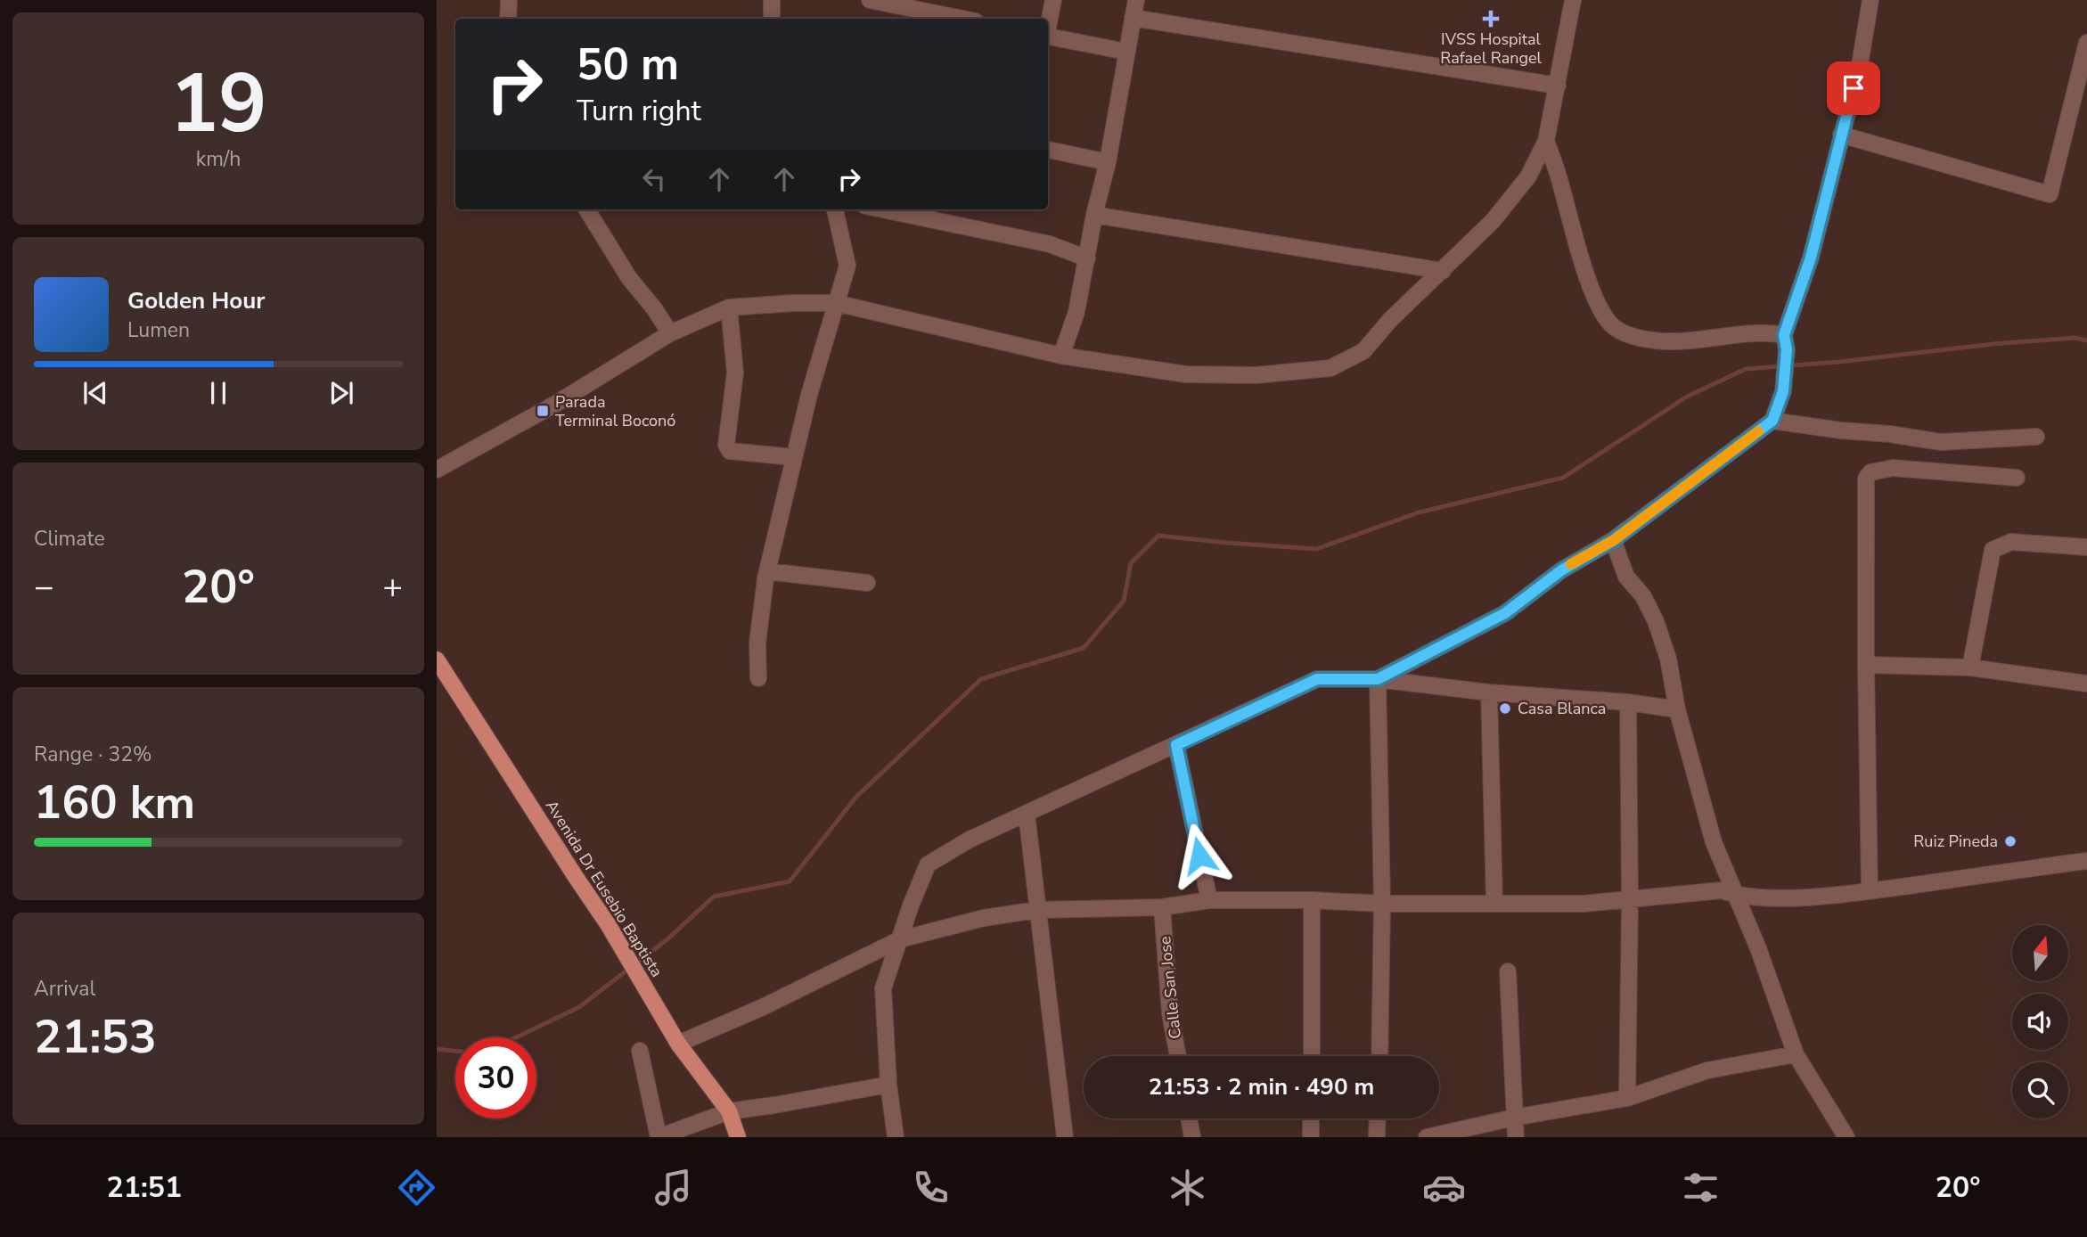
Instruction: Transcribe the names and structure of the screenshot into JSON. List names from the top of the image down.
{
  "streets": {
    "main road": ["Avenida Dr Eusebio Baptista"],
    "street": ["Calle San Jose"]
  },
  "places": {
    "health": ["IVSS Hospital Rafael Rangel"],
    "transit": ["Parada Terminal Boconó"],
    "other": ["Casa Blanca", "Ruiz Pineda"]
  },
  "north": "top",
  "page": {
    "tile": [
      ["19", "km/h"],
      "Climate",
      ["Range · 32%", "160 km"],
      ["Arrival", "21:53"]
    ],
    "turn": ["50 m", "Turn right"],
    "song": ["Golden Hour", "Lumen"],
    "heat": ["−", "20°", "+"],
    "limit": "30",
    "trip": "21:53 · 2 min · 490 m",
    "tabs": ["21:51", "20°"]
  }
}
